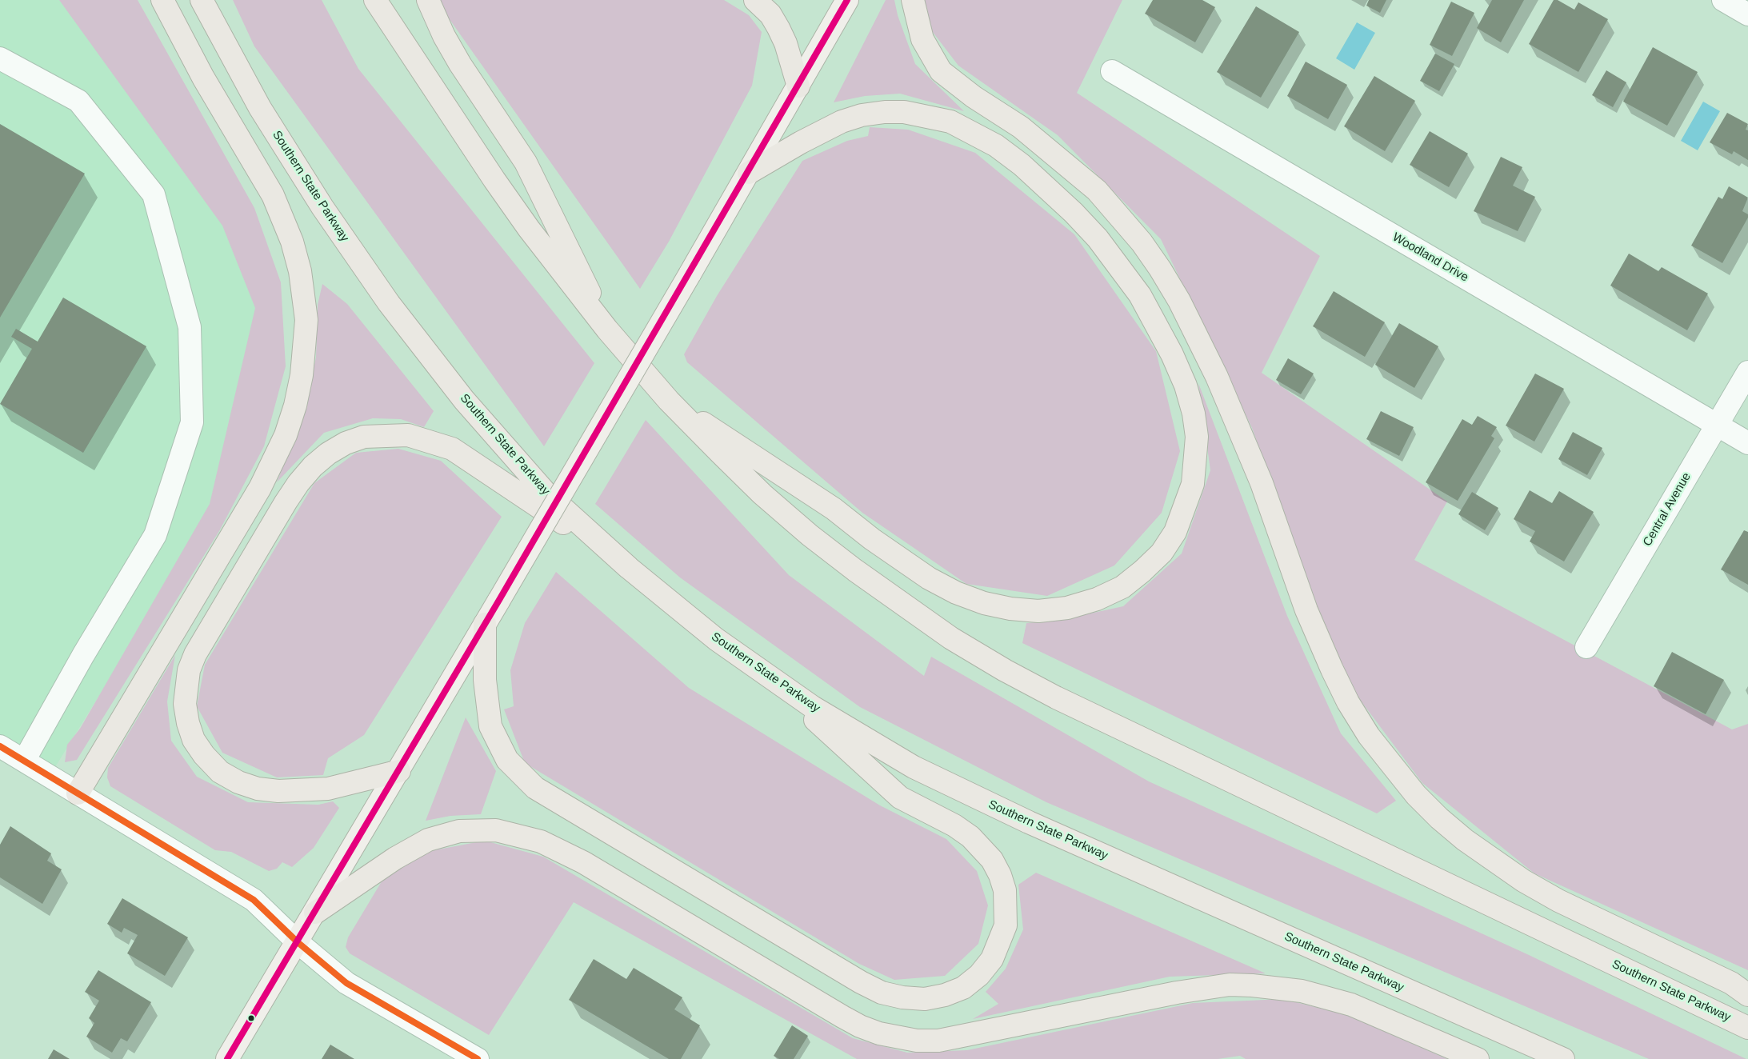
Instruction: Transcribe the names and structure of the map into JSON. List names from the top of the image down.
{
  "streets": {
    "highway": ["Southern State Parkway"],
    "street": ["Woodland Drive", "Central Avenue"]
  },
  "crossings": [
    ["Woodland Drive", "Central Avenue"]
  ]
}
